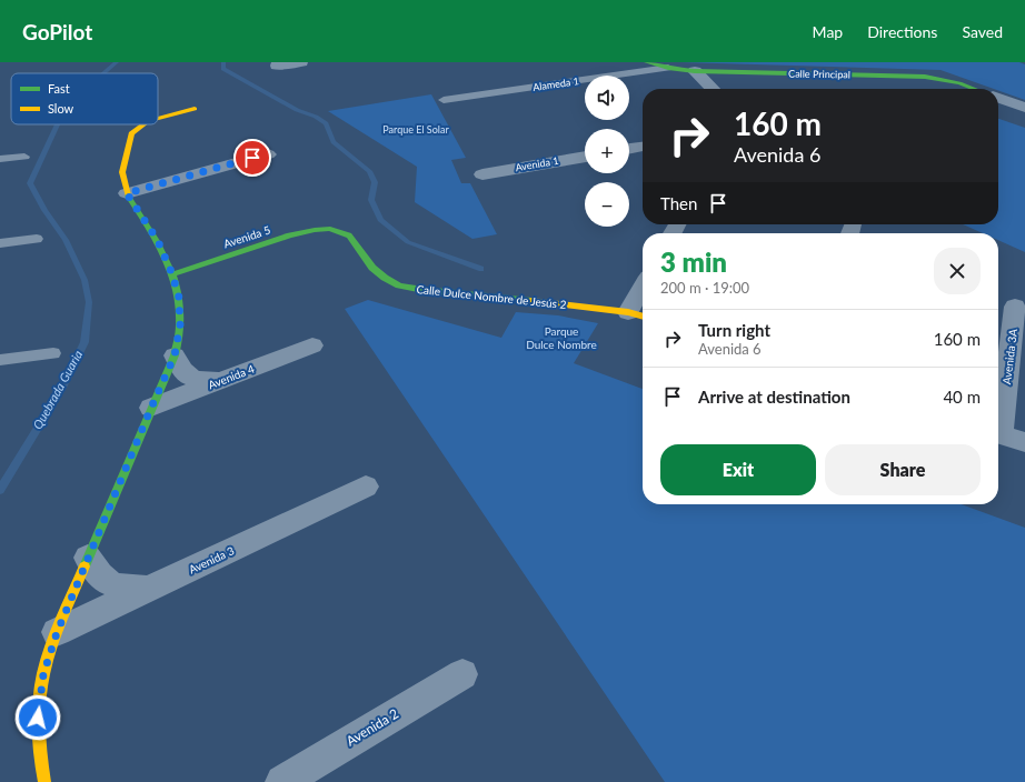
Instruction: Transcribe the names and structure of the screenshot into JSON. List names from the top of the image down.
{
  "streets": {
    "street": [
      "Calle Principal",
      "Avenida 1",
      "Avenida 5",
      "Calle Dulce Nombre de Jesús 2",
      "Avenida 3A",
      "Avenida 4",
      "Avenida 3",
      "Avenida 2"
    ],
    "lane": ["Alameda 1"]
  },
  "crossings": [
    ["Calle Principal", "Alameda 1"],
    ["Avenida 5", "Calle Dulce Nombre de Jesús 2"]
  ],
  "water": ["Quebrada Guaria"],
  "parks": ["Parque El Solar", "Parque Dulce Nombre"],
  "legend": ["Fast", "Slow"],
  "page": {
    "header": "GoPilot",
    "nav": ["Map", "Directions", "Saved"],
    "map_buttons": ["+", "−"],
    "turn": ["160 m", "Avenida 6"],
    "then": "Then",
    "heading": ["3 min", "200 m · 19:00"],
    "list": [
      {
        "name": "Turn right",
        "note": "Avenida 6",
        "value": "160 m"
      },
      {
        "name": "Arrive at destination",
        "value": "40 m"
      }
    ],
    "buttons": ["Exit", "Share"]
  }
}
